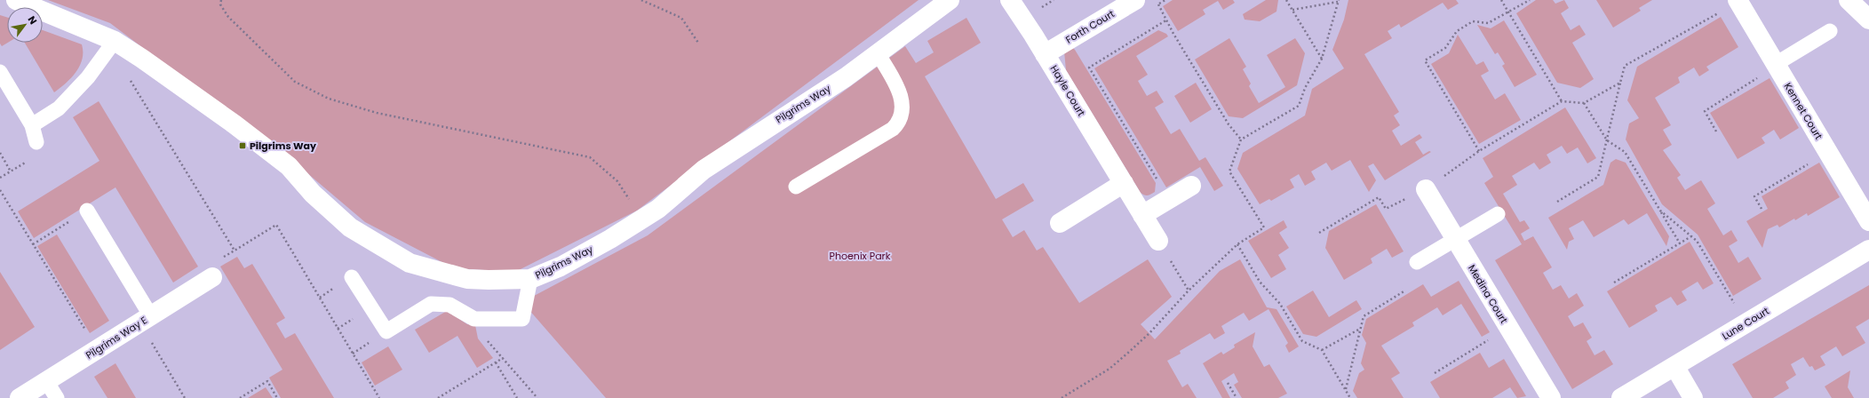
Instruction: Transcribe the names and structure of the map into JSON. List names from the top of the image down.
{
  "streets": {
    "street": [
      "Forth Court",
      "Hayle Court",
      "Pilgrims Way",
      "Kennet Court",
      "Medina Court",
      "Lune Court",
      "Pilgrims Way E"
    ]
  },
  "crossings": [
    ["Forth Court", "Hayle Court"]
  ],
  "parks": ["Phoenix Park"],
  "places": {
    "transit": ["Pilgrims Way"]
  },
  "north": "top right"
}
